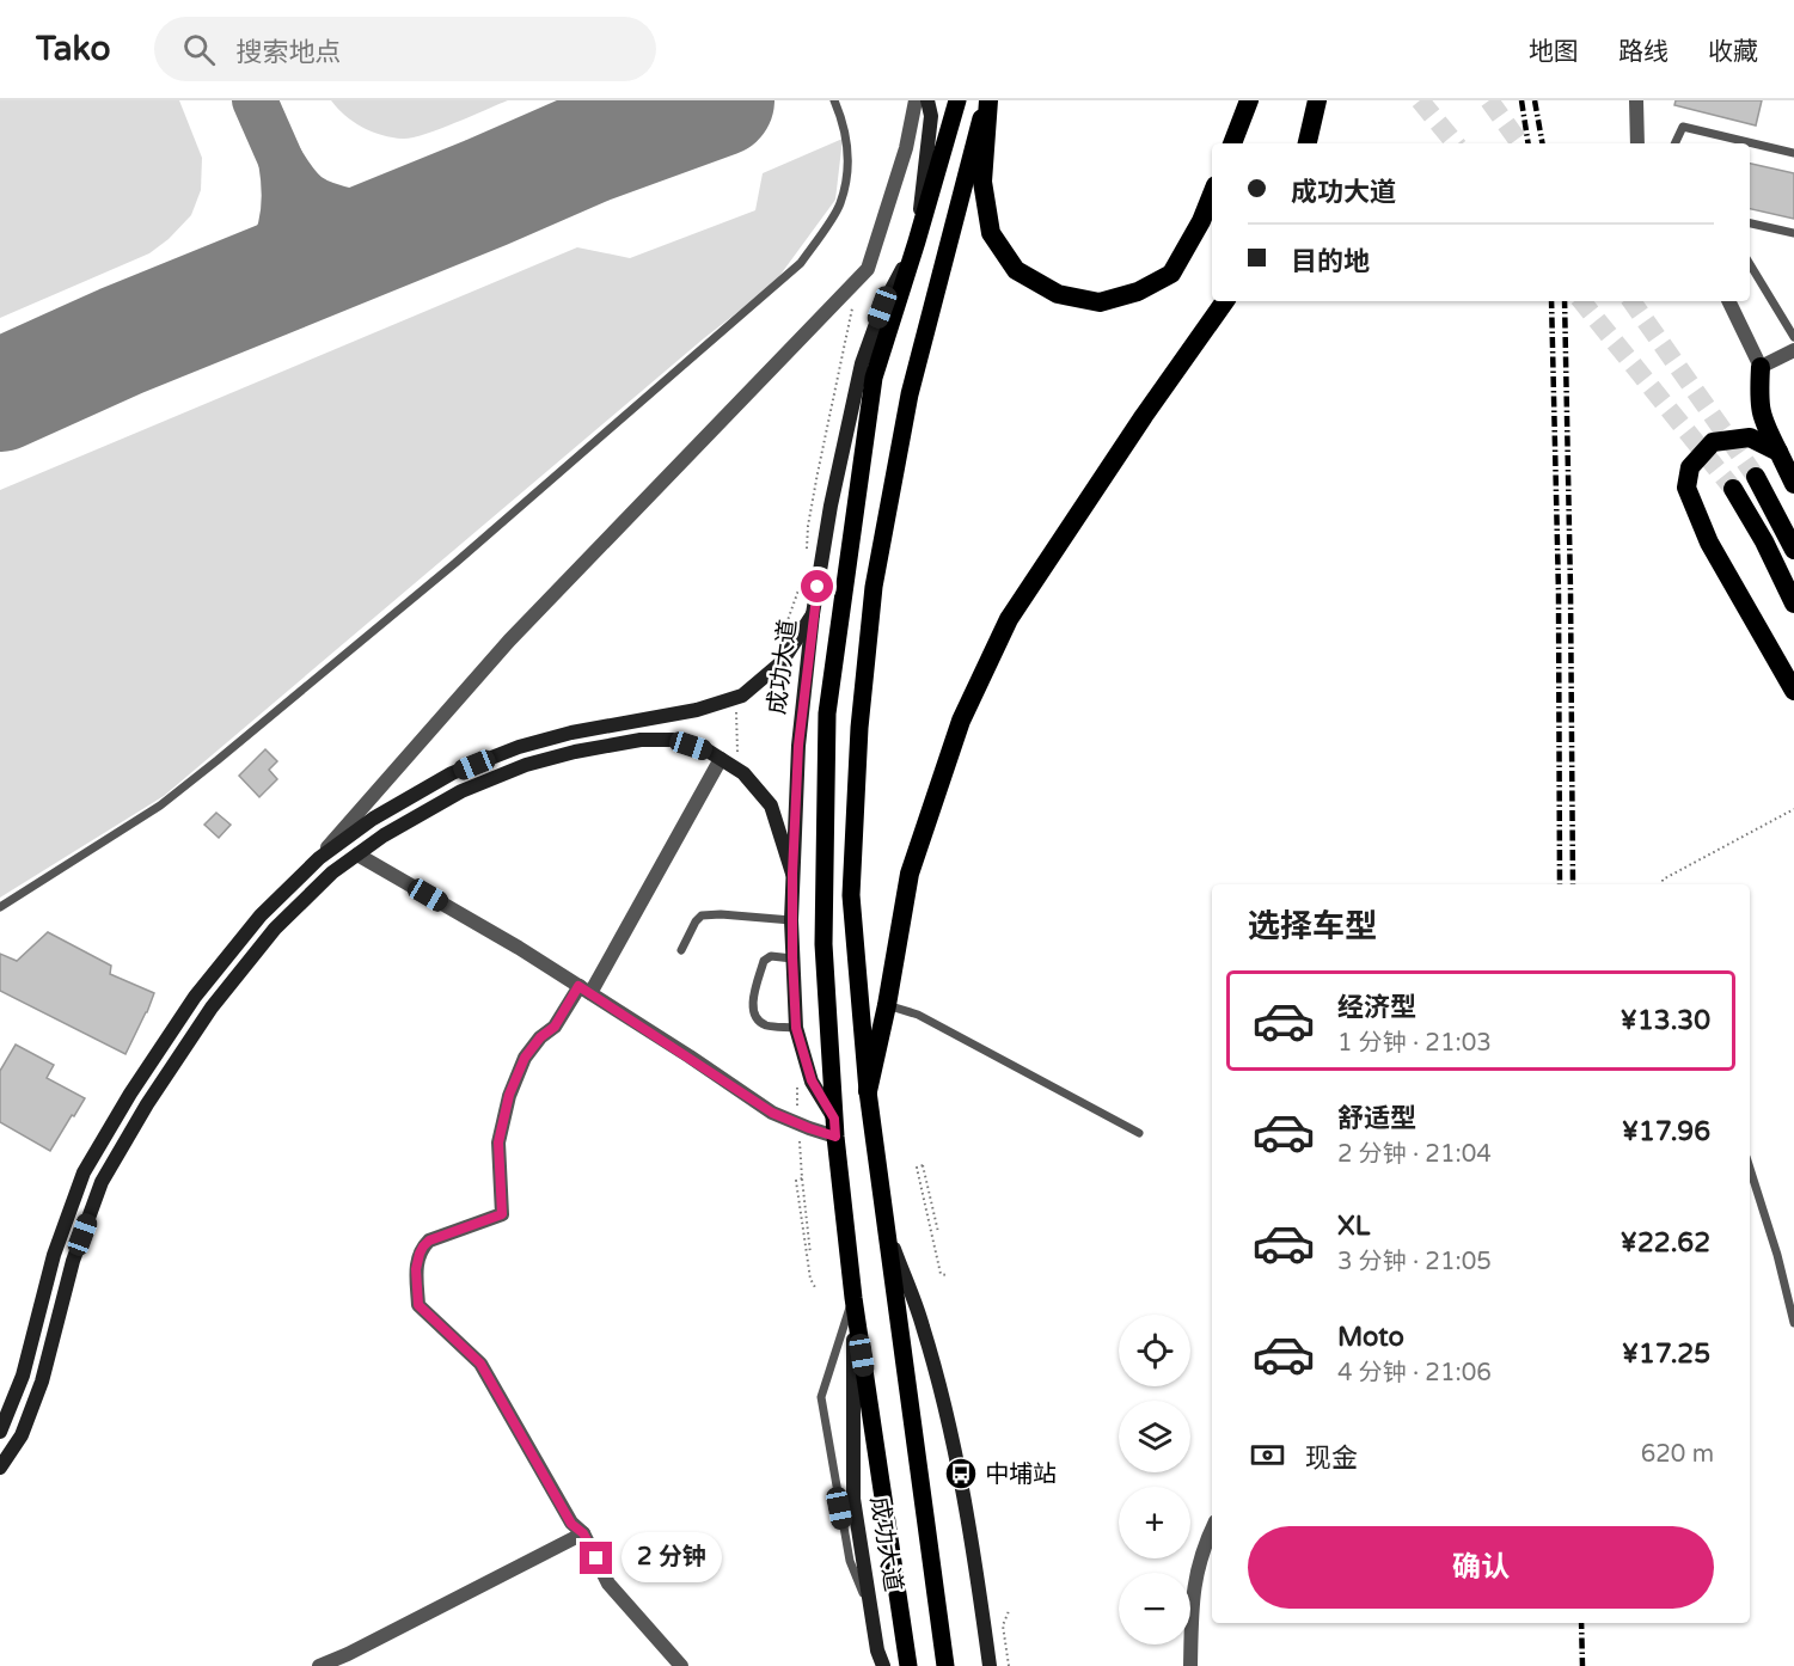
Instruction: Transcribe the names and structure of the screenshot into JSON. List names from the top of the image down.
{
  "streets": {
    "main road": ["成功大道"]
  },
  "places": {
    "bus stop": ["中埔站"]
  },
  "page": {
    "header": "Tako",
    "search": "搜索地点",
    "nav": ["地图", "路线", "收藏"],
    "banner": ["成功大道", "目的地"],
    "heading": "选择车型",
    "list": [
      {
        "name": "经济型",
        "note": "1 分钟 · 21:03",
        "value": "¥13.30"
      },
      {
        "name": "舒适型",
        "note": "2 分钟 · 21:04",
        "value": "¥17.96"
      },
      {
        "name": "XL",
        "note": "3 分钟 · 21:05",
        "value": "¥22.62"
      },
      {
        "name": "Moto",
        "note": "4 分钟 · 21:06",
        "value": "¥17.25"
      }
    ],
    "map_buttons": ["+", "−"],
    "pay": ["现金", "620 m"],
    "buttons": "确认",
    "bubble": "2 分钟"
  }
}
